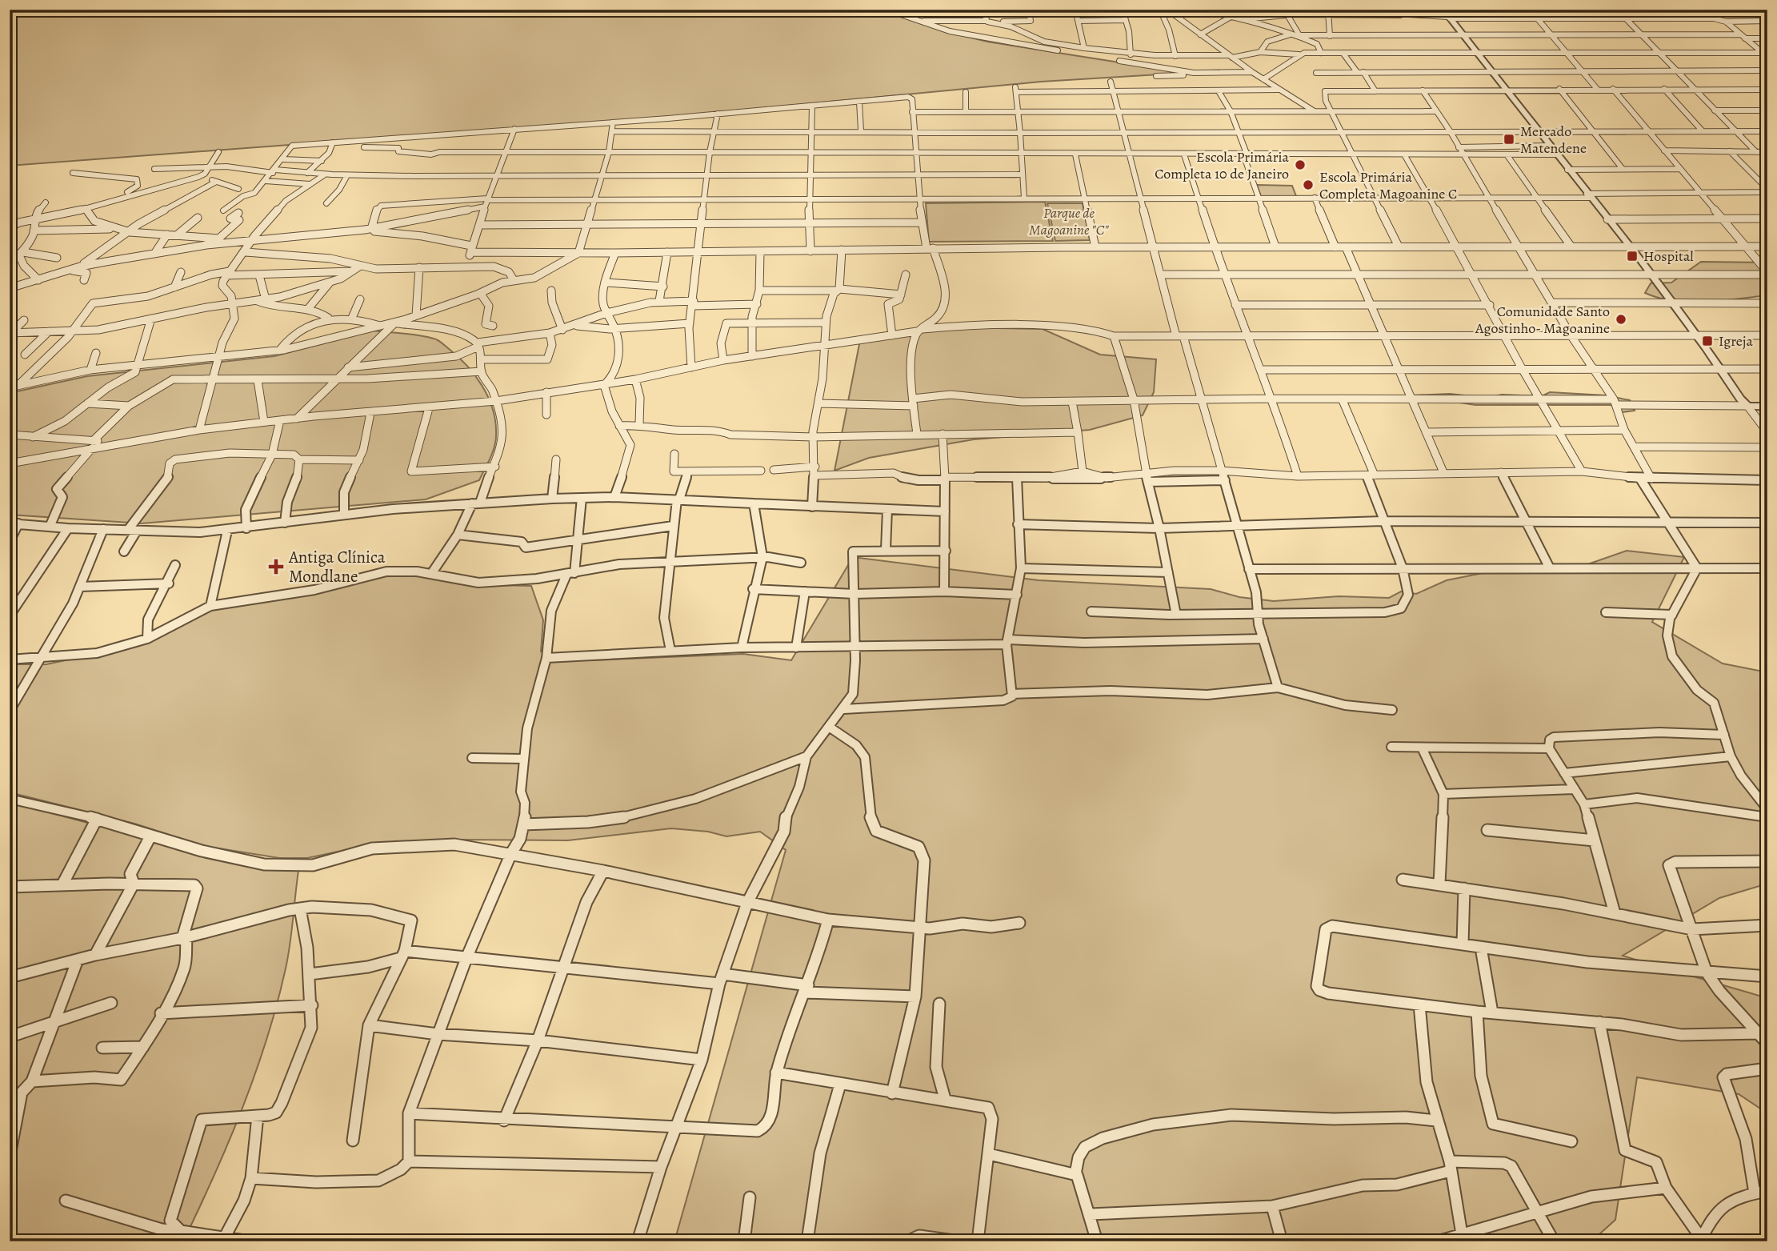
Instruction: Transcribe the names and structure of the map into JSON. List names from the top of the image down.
{
  "parks": ["Parque de Magoanine \"C\""],
  "places": {
    "transit": ["Mercado Matendene", "Hospital", "Igreja"],
    "other": ["Escola Primária Completa 10 de Janeiro", "Escola Primária Completa Magoanine C", "Comunidade Santo Agostinho- Magoanine"],
    "health": ["Antiga Clínica Mondlane"]
  }
}
